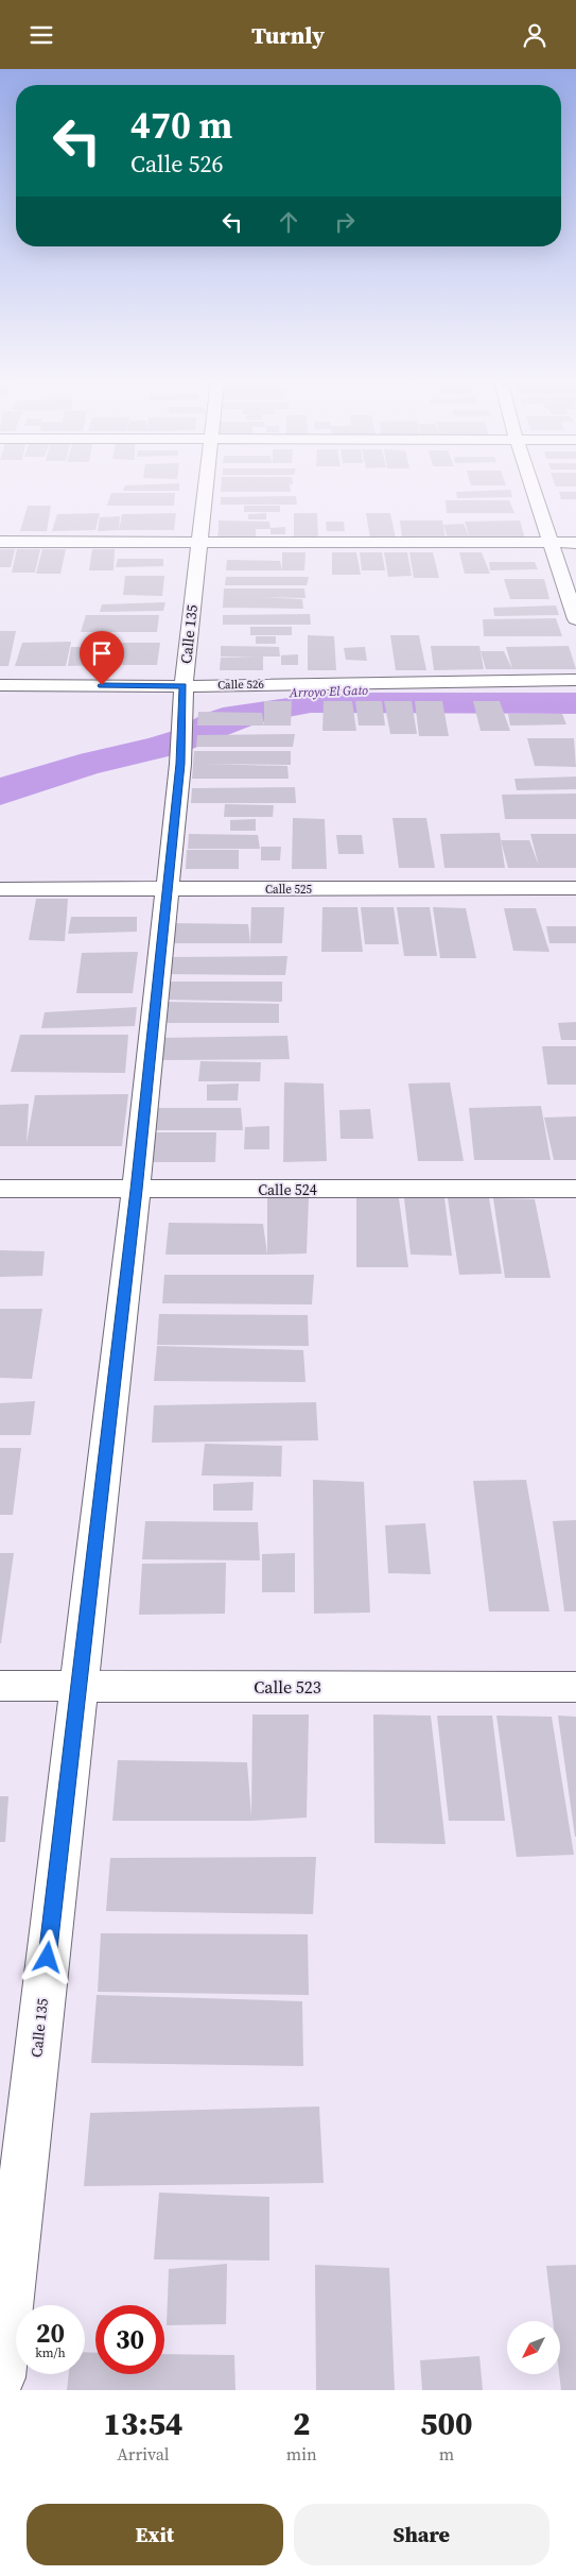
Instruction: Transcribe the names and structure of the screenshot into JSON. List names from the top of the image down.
{
  "streets": {
    "street": [
      "Calle 135",
      "Calle 526",
      "Calle 525",
      "Calle 524",
      "Calle 523"
    ]
  },
  "crossings": [
    ["Calle 135", "Calle 526"],
    ["Calle 135", "Calle 525"],
    ["Calle 135", "Calle 524"],
    ["Calle 135", "Calle 523"]
  ],
  "water": ["Arroyo El Gato"],
  "north": "bottom left",
  "page": {
    "header": "Turnly",
    "turn": ["470 m", "Calle 526"],
    "speed": "20 km/h",
    "limit": "30",
    "eta": [
      "13:54",
      "Arrival",
      "2",
      "min",
      "500",
      "m"
    ],
    "buttons": ["Exit", "Share"]
  }
}
